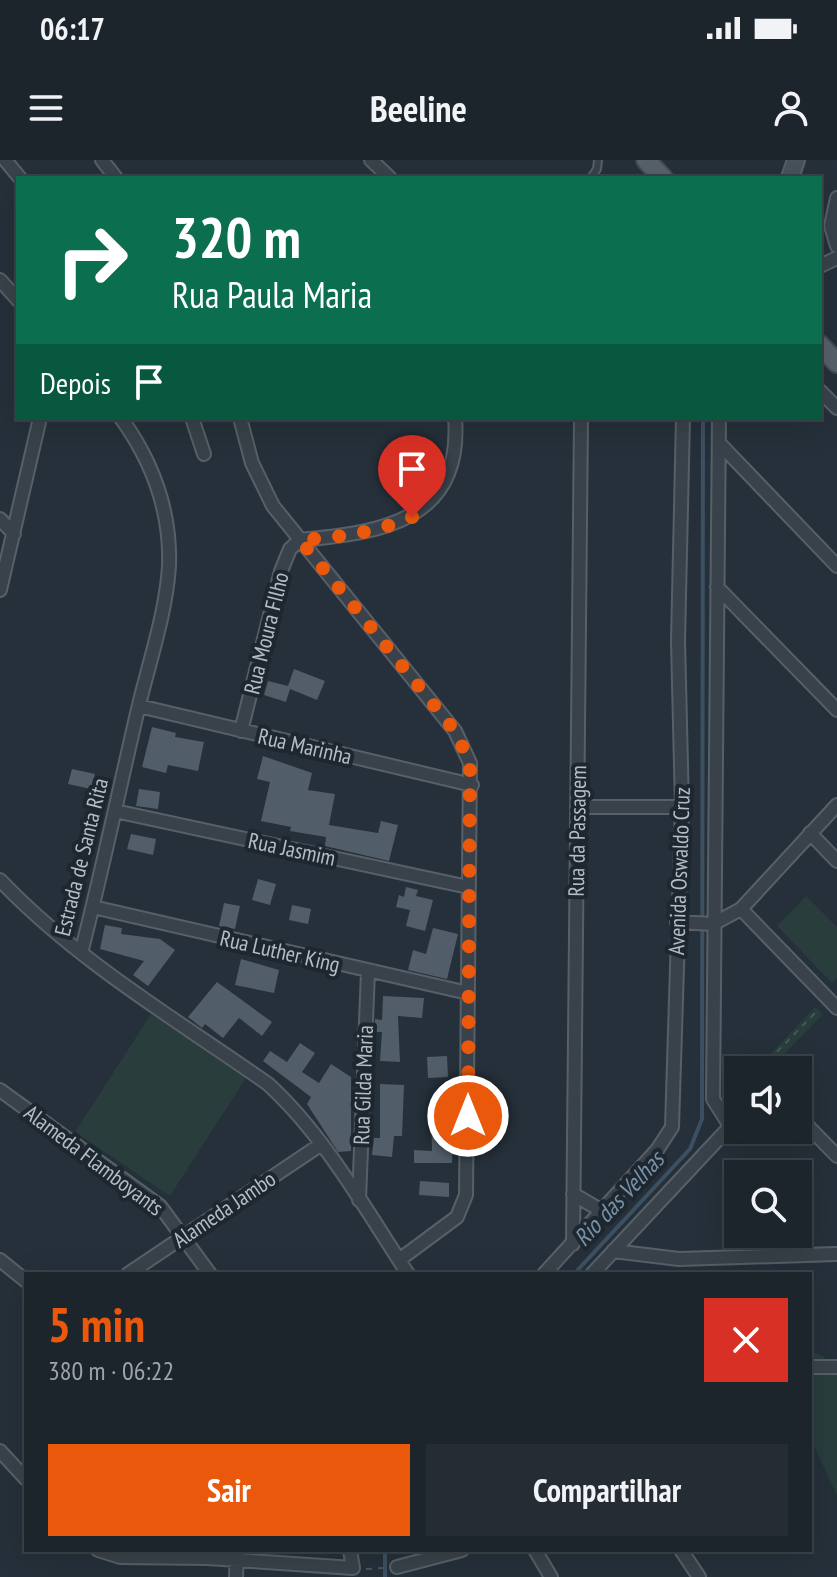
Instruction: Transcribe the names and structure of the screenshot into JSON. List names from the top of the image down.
{
  "streets": {
    "street": [
      "Rua Moura FIlho",
      "Rua Marinha",
      "Rua da Passagem",
      "Rua Jasmim",
      "Estrada de Santa Rita",
      "Avenida Oswaldo Cruz",
      "Rua Luther King",
      "Rua Gilda Maria",
      "Alameda Flamboyants",
      "Alameda Jambo"
    ]
  },
  "crossings": [
    ["Rua Moura FIlho", "Rua Marinha"],
    ["Rua Marinha", "Estrada de Santa Rita"],
    ["Rua da Passagem", "Avenida Oswaldo Cruz"],
    ["Rua Jasmim", "Estrada de Santa Rita"],
    ["Estrada de Santa Rita", "Rua Luther King"],
    ["Estrada de Santa Rita", "Rua Gilda Maria"],
    ["Estrada de Santa Rita", "Alameda Jambo"],
    ["Rua Luther King", "Rua Gilda Maria"],
    ["Alameda Flamboyants", "Alameda Jambo"]
  ],
  "water": ["Rio das Velhas"],
  "page": {
    "status": "06:17",
    "header": "Beeline",
    "turn": ["320 m", "Rua Paula Maria"],
    "then": "Depois",
    "heading": ["5 min", "380 m · 06:22"],
    "buttons": ["Sair", "Compartilhar"]
  }
}
